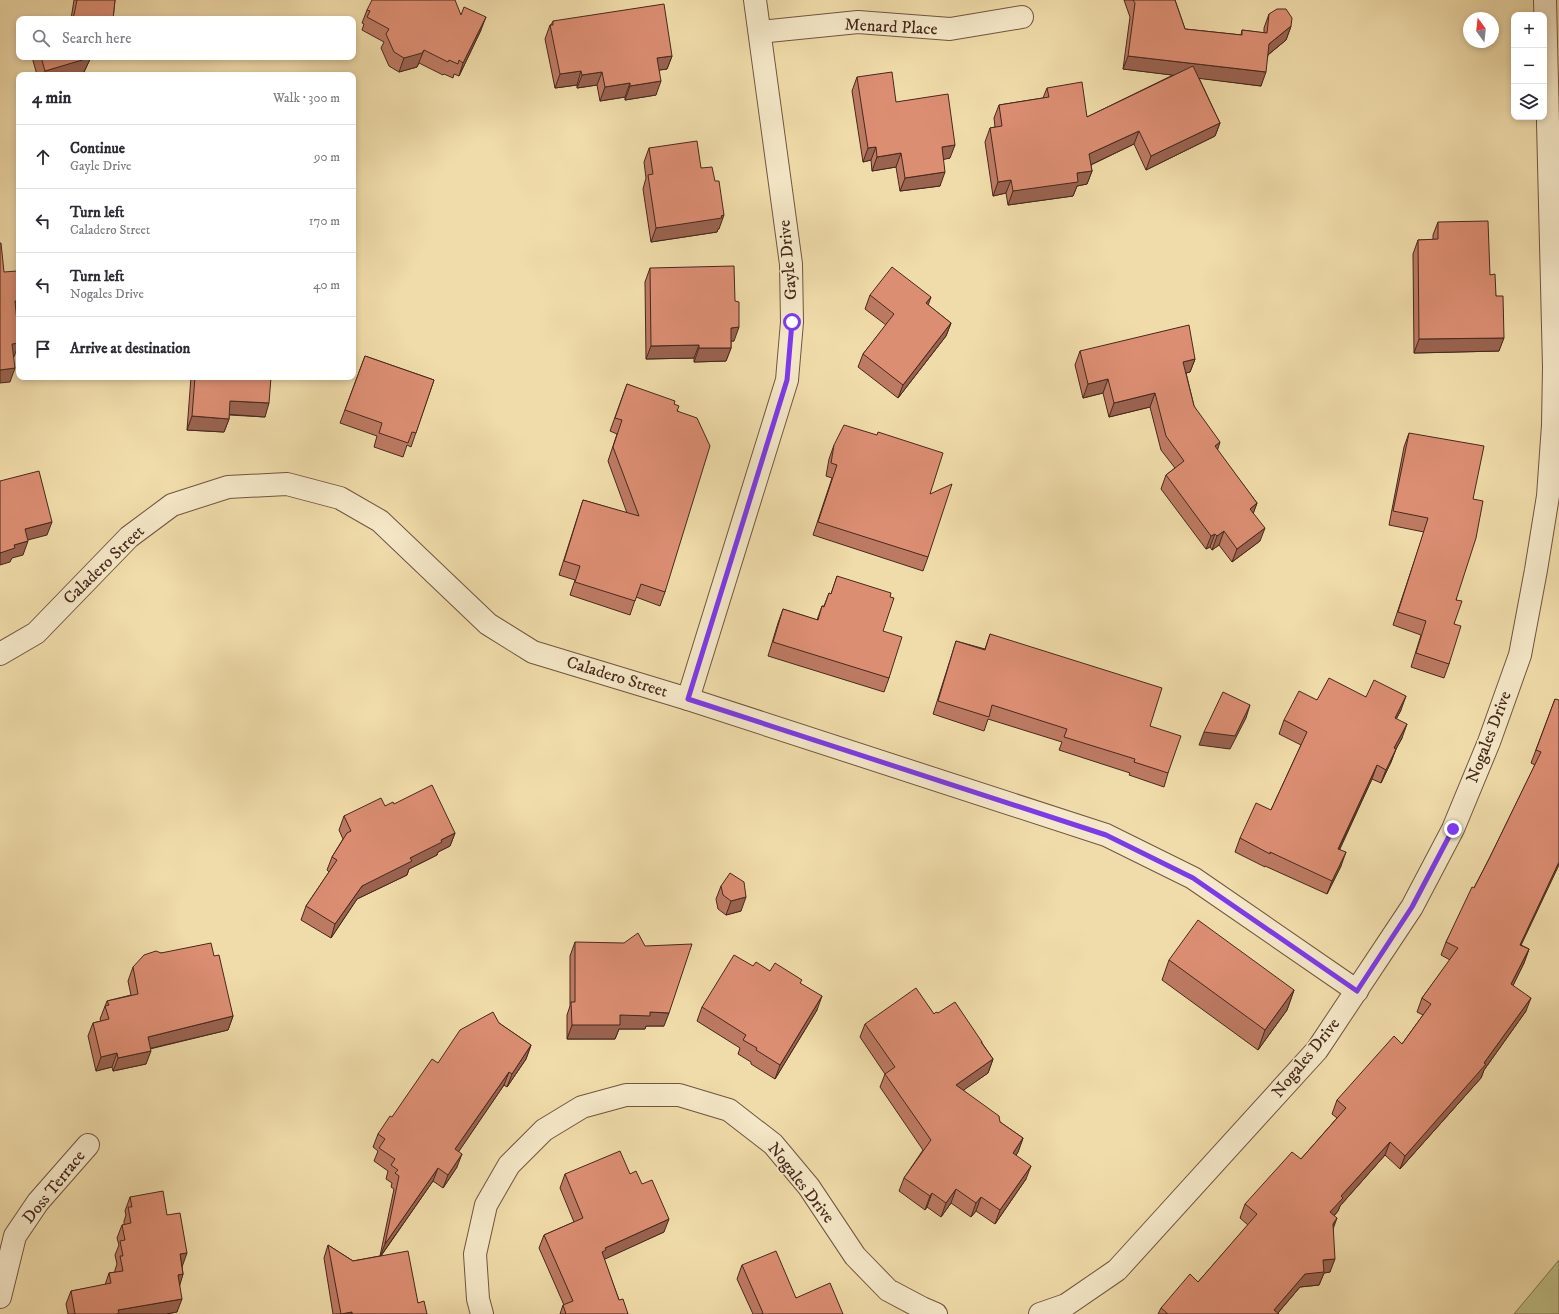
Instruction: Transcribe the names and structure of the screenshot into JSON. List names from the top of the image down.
{
  "streets": {
    "street": [
      "Menard Place",
      "Gayle Drive",
      "Caladero Street",
      "Nogales Drive",
      "Doss Terrace"
    ]
  },
  "crossings": [
    ["Menard Place", "Gayle Drive"],
    ["Gayle Drive", "Caladero Street"],
    ["Caladero Street", "Nogales Drive"]
  ],
  "north": "top",
  "page": {
    "map_buttons": ["+", "−"],
    "search": "Search here",
    "heading": ["4 min", "Walk · 300 m"],
    "list": [
      ["Continue", "Gayle Drive", "90 m"],
      ["Turn left", "Caladero Street", "170 m"],
      ["Turn left", "Nogales Drive", "40 m"],
      "Arrive at destination"
    ]
  }
}
